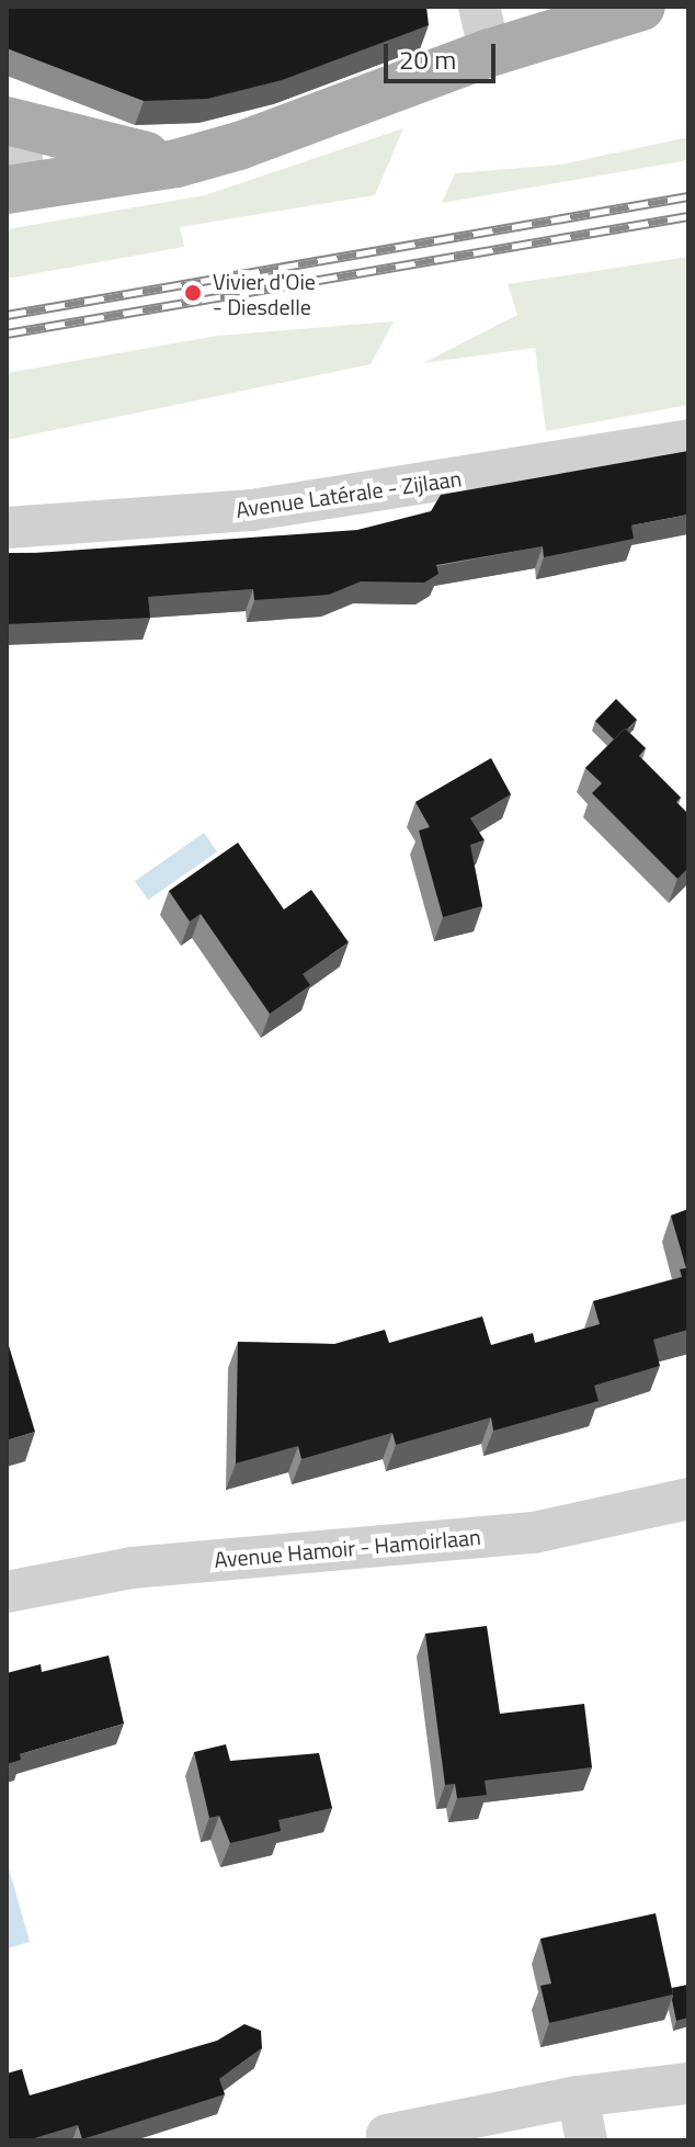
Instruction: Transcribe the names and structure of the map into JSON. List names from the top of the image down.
{
  "streets": {
    "street": ["Avenue Latérale - Zijlaan", "Avenue Hamoir - Hamoirlaan"]
  },
  "places": ["Vivier d'Oie - Diesdelle"],
  "scale_bar": "20 m"
}
